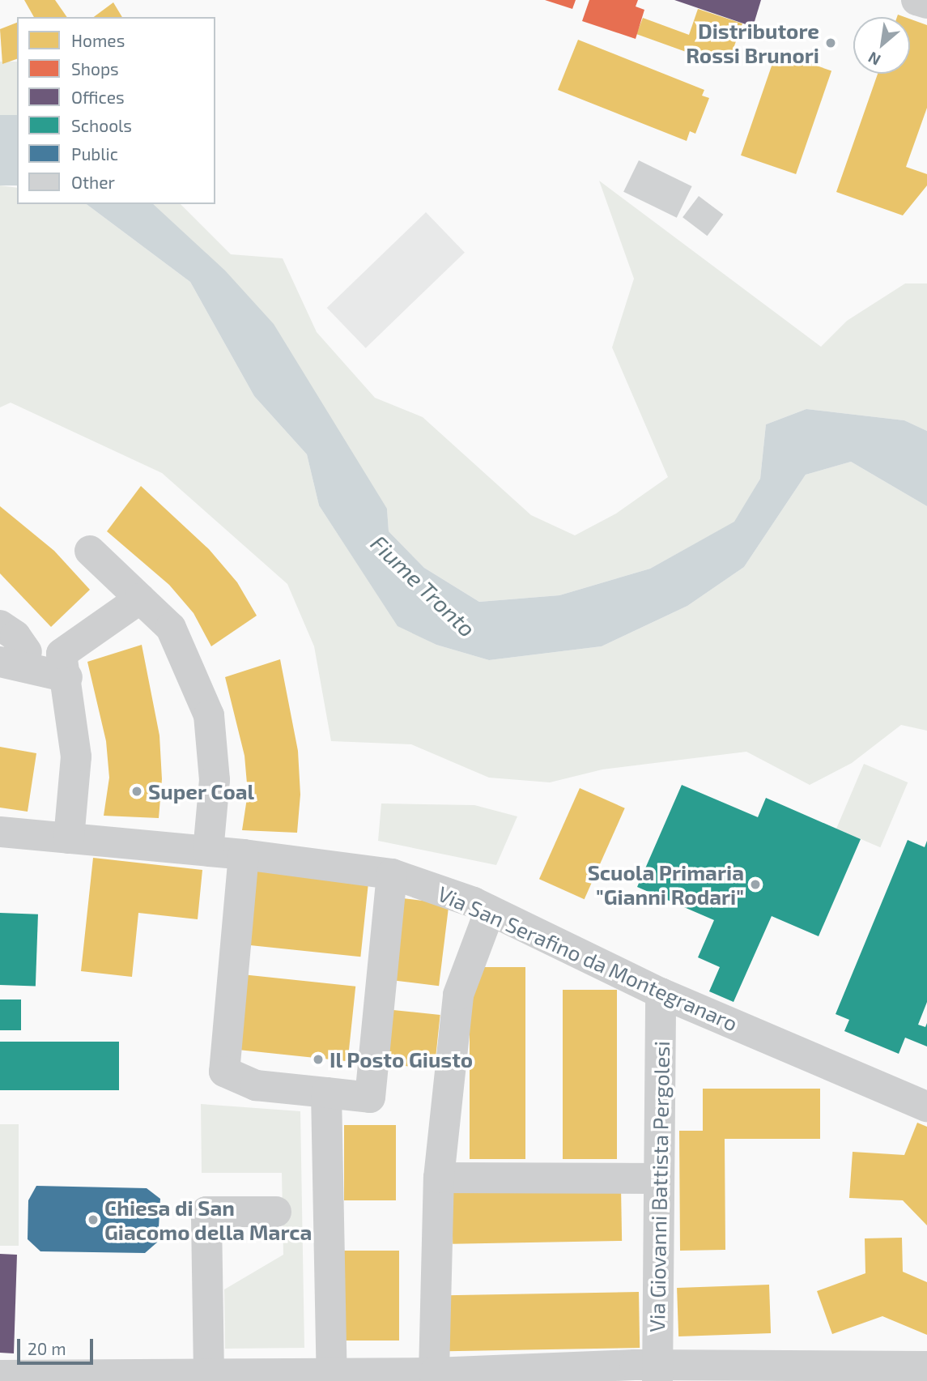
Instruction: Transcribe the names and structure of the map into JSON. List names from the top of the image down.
{
  "streets": {
    "street": ["Via San Serafino da Montegranaro", "Via Giovanni Battista Pergolesi"]
  },
  "crossings": [
    ["Via San Serafino da Montegranaro", "Via Giovanni Battista Pergolesi"]
  ],
  "water": ["Fiume Tronto"],
  "places": [
    "Distributore Rossi Brunori",
    "Super Coal",
    "Scuola Primaria \"Gianni Rodari\"",
    "Il Posto Giusto",
    "Chiesa di San Giacomo della Marca"
  ],
  "legend": [
    "Homes",
    "Shops",
    "Offices",
    "Schools",
    "Public",
    "Other"
  ],
  "scale_bar": "20 m",
  "north": "bottom left"
}
